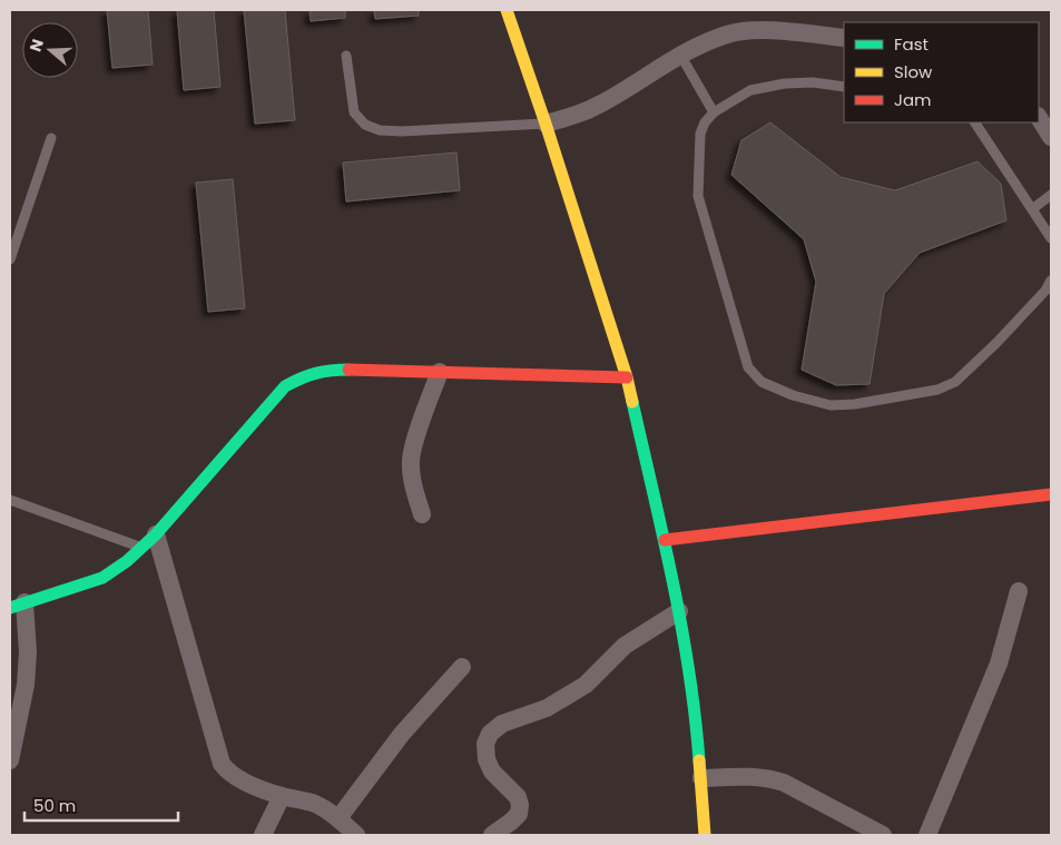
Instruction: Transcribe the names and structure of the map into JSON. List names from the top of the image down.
{
  "legend": ["Fast", "Slow", "Jam"],
  "scale_bar": "50 m",
  "north": "left"
}
